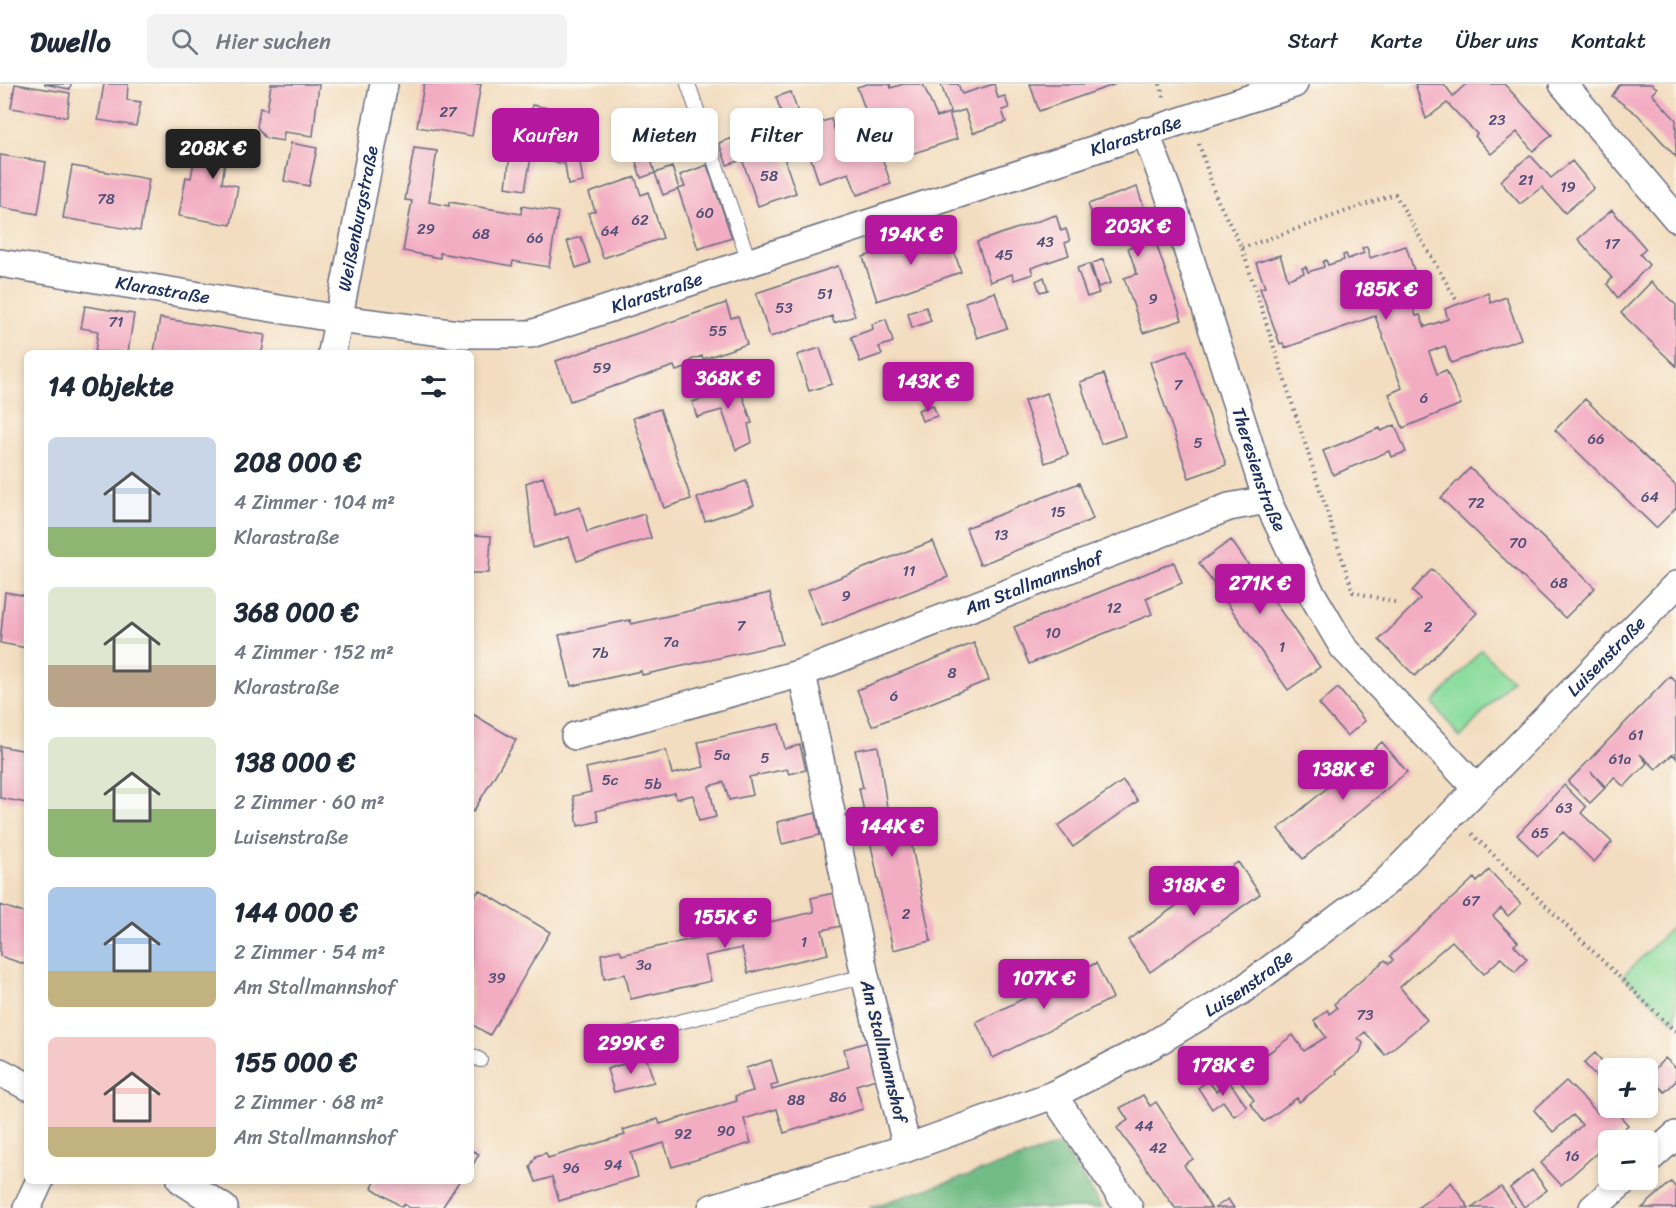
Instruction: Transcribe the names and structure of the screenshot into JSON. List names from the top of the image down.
{
  "streets": {
    "street": [
      "Klarastraße",
      "Weißenburgstraße",
      "Theresienstraße",
      "Am Stallmannshof",
      "Luisenstraße"
    ]
  },
  "crossings": [
    ["Klarastraße", "Weißenburgstraße"],
    ["Klarastraße", "Theresienstraße"],
    ["Theresienstraße", "Am Stallmannshof"],
    ["Theresienstraße", "Luisenstraße"],
    ["Am Stallmannshof", "Luisenstraße"]
  ],
  "house_numbers": [
    "27",
    "23",
    "58",
    "21",
    "19",
    "78",
    "60",
    "62",
    "29",
    "64",
    "68",
    "66",
    "43",
    "17",
    "45",
    "51",
    "9",
    "53",
    "71",
    "55",
    "59",
    "7",
    "6",
    "66",
    "5",
    "64",
    "72",
    "15",
    "13",
    "70",
    "11",
    "68",
    "9",
    "12",
    "7",
    "2",
    "10",
    "7a",
    "1",
    "7b",
    "8",
    "6",
    "61",
    "5a",
    "5",
    "61a",
    "5c",
    "5b",
    "63",
    "65",
    "67",
    "2",
    "1",
    "3a",
    "39",
    "73",
    "86",
    "88",
    "44",
    "90",
    "92",
    "42",
    "16",
    "94",
    "96"
  ],
  "page": {
    "header": "Dwello",
    "search": "Hier suchen",
    "nav": [
      "Start",
      "Karte",
      "Über uns",
      "Kontakt"
    ],
    "chip": [
      "Kaufen",
      "Mieten",
      "Filter",
      "Neu"
    ],
    "price": [
      "208K €",
      "203K €",
      "194K €",
      "185K €",
      "368K €",
      "143K €",
      "271K €",
      "138K €",
      "144K €",
      "318K €",
      "155K €",
      "107K €",
      "299K €",
      "178K €"
    ],
    "heading": "14 Objekte",
    "list": [
      {
        "name": "208 000 €",
        "note": "4 Zimmer · 104 m² · Klarastraße"
      },
      {
        "name": "368 000 €",
        "note": "4 Zimmer · 152 m² · Klarastraße"
      },
      {
        "name": "138 000 €",
        "note": "2 Zimmer · 60 m² · Luisenstraße"
      },
      {
        "name": "144 000 €",
        "note": "2 Zimmer · 54 m² · Am Stallmannshof"
      },
      {
        "name": "155 000 €",
        "note": "2 Zimmer · 68 m² · Am Stallmannshof"
      }
    ],
    "map_buttons": ["+", "−"]
  }
}
